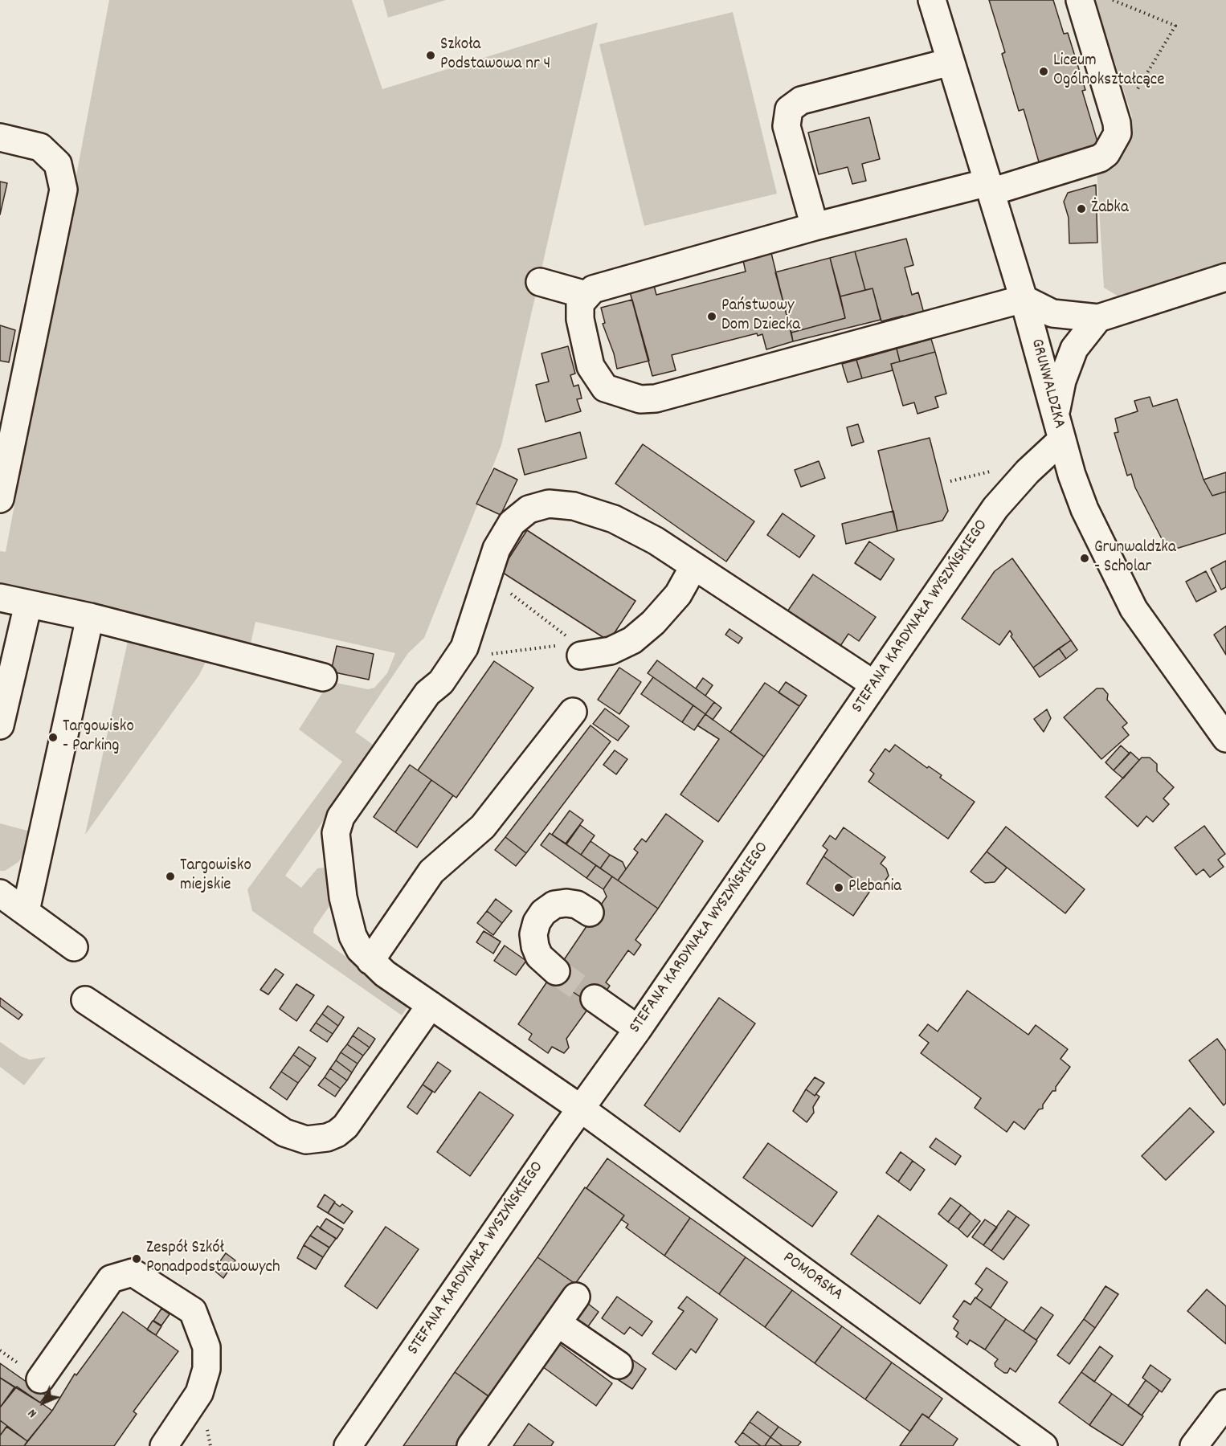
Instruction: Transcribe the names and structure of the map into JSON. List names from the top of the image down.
{
  "streets": {
    "street": ["GRUNWALDZKA", "STEFANA KARDYNAŁA WYSZYŃSKIEGO", "POMORSKA"]
  },
  "crossings": [
    ["GRUNWALDZKA", "STEFANA KARDYNAŁA WYSZYŃSKIEGO"],
    ["STEFANA KARDYNAŁA WYSZYŃSKIEGO", "POMORSKA"]
  ],
  "places": [
    "Szkoła Podstawowa nr 4",
    "Liceum Ogólnokształcące",
    "Żabka",
    "Państwowy Dom Dziecka",
    "Grunwaldzka - Scholar",
    "Targowisko - Parking",
    "Targowisko miejskie",
    "Plebania",
    "Zespół Szkół Ponadpodstawowych"
  ],
  "north": "bottom left"
}
